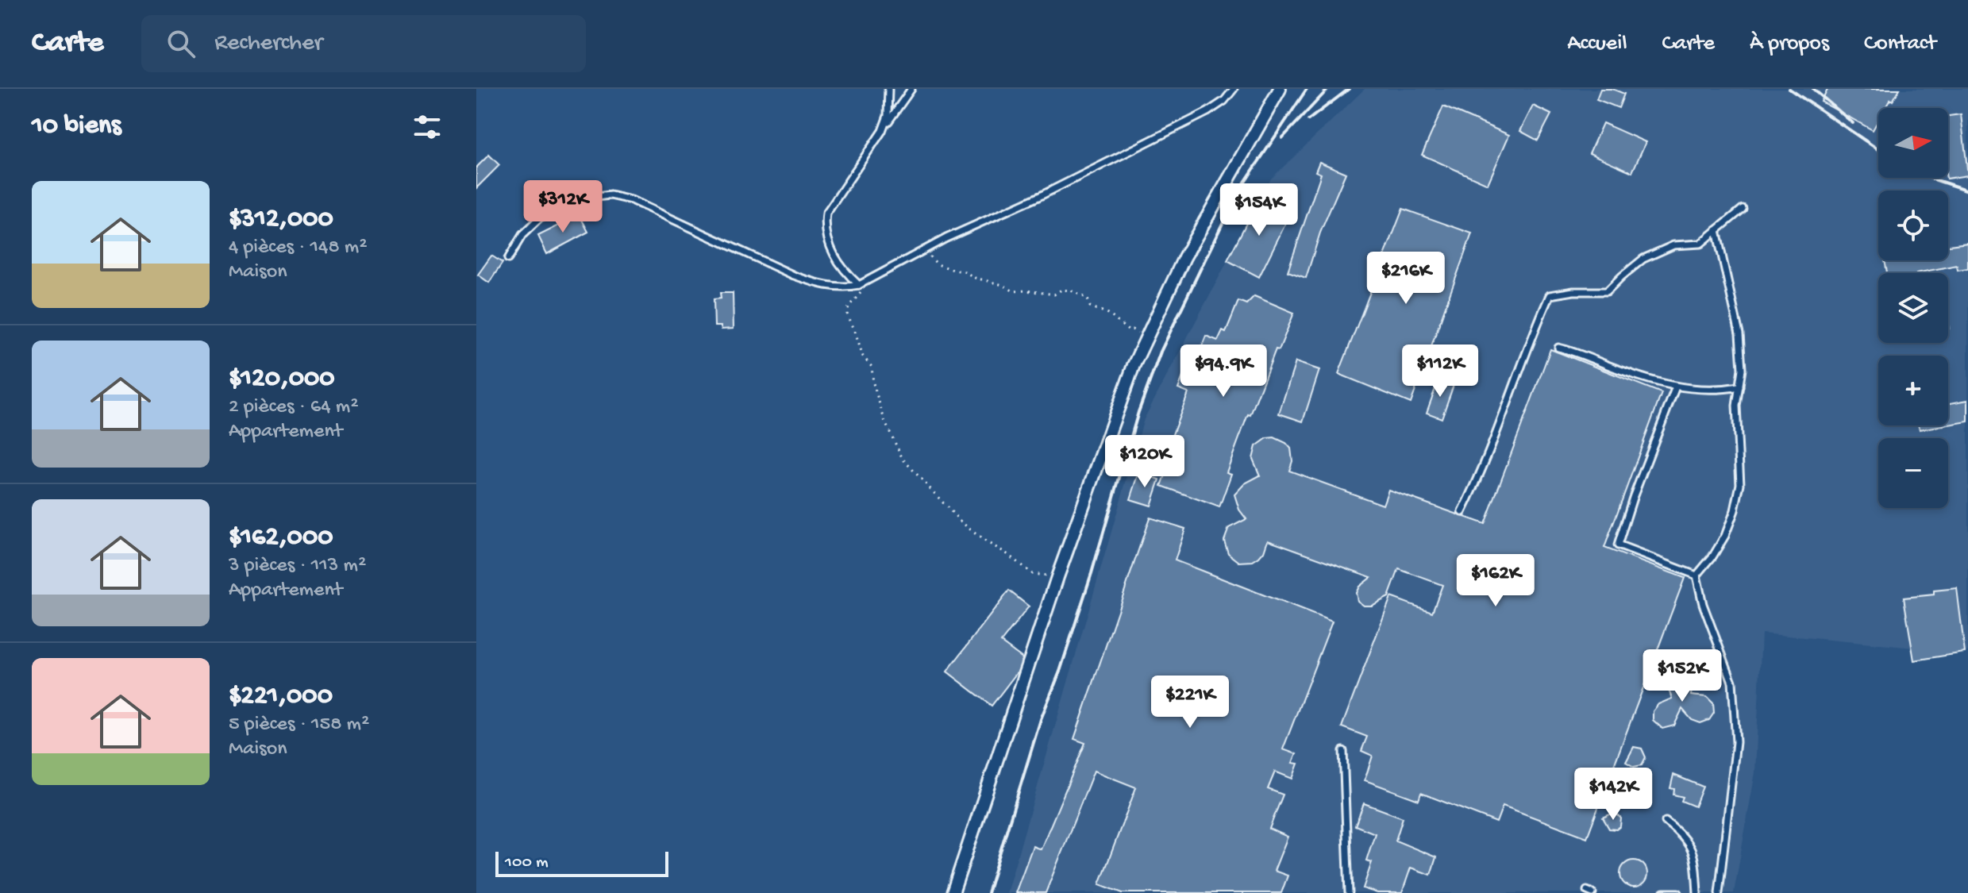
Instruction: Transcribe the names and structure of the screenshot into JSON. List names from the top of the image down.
{
  "scale_bar": "100 m",
  "north": "right",
  "page": {
    "header": "Carte",
    "search": "Rechercher",
    "nav": [
      "Accueil",
      "Carte",
      "À propos",
      "Contact"
    ],
    "heading": "10 biens",
    "map_buttons": ["+", "−"],
    "list": [
      {
        "name": "$312,000",
        "note": "4 pièces · 148 m² · Maison"
      },
      {
        "name": "$120,000",
        "note": "2 pièces · 64 m² · Appartement"
      },
      {
        "name": "$162,000",
        "note": "3 pièces · 113 m² · Appartement"
      },
      {
        "name": "$221,000",
        "note": "5 pièces · 158 m² · Maison"
      }
    ],
    "price": [
      "$312K",
      "$154K",
      "$216K",
      "$94.9K",
      "$112K",
      "$120K",
      "$162K",
      "$152K",
      "$221K",
      "$142K"
    ],
    "scale": "100 m"
  }
}
